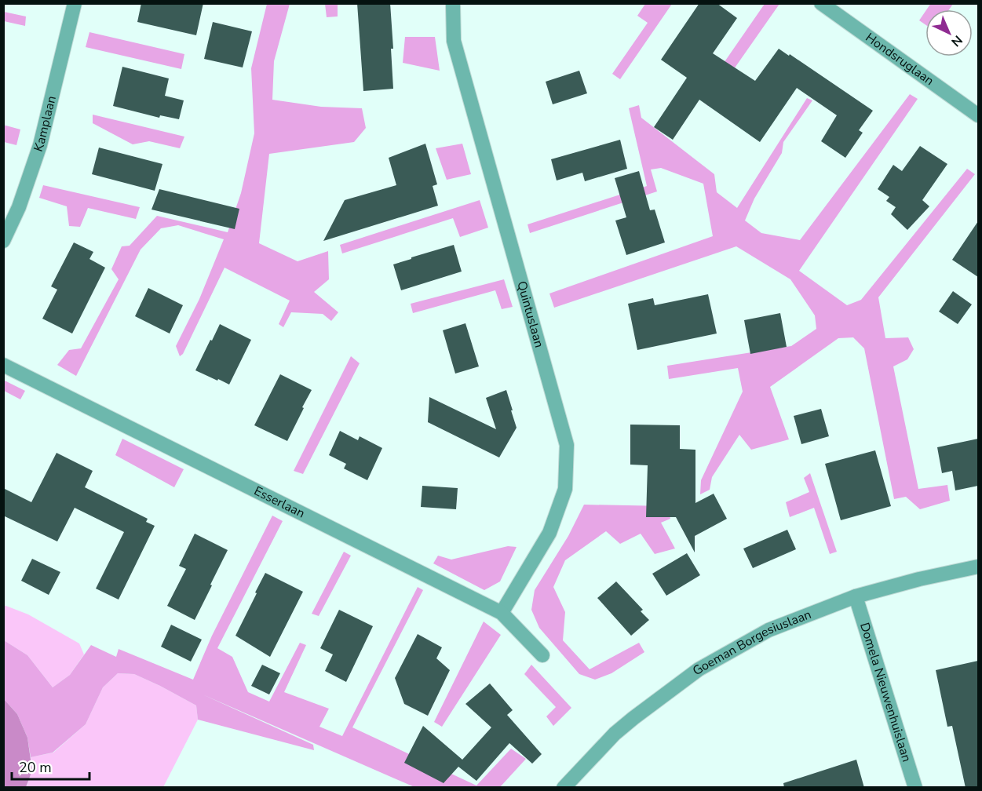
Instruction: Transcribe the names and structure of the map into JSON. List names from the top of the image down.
{
  "streets": {
    "street": [
      "Hondsruglaan",
      "Kamplaan",
      "Quintuslaan",
      "Esserlaan",
      "Goeman Borgesiuslaan",
      "Domela Nieuwenhuislaan"
    ]
  },
  "crossings": [
    ["Quintuslaan", "Esserlaan"],
    ["Goeman Borgesiuslaan", "Domela Nieuwenhuislaan"]
  ],
  "scale_bar": "20 m",
  "north": "bottom right"
}
